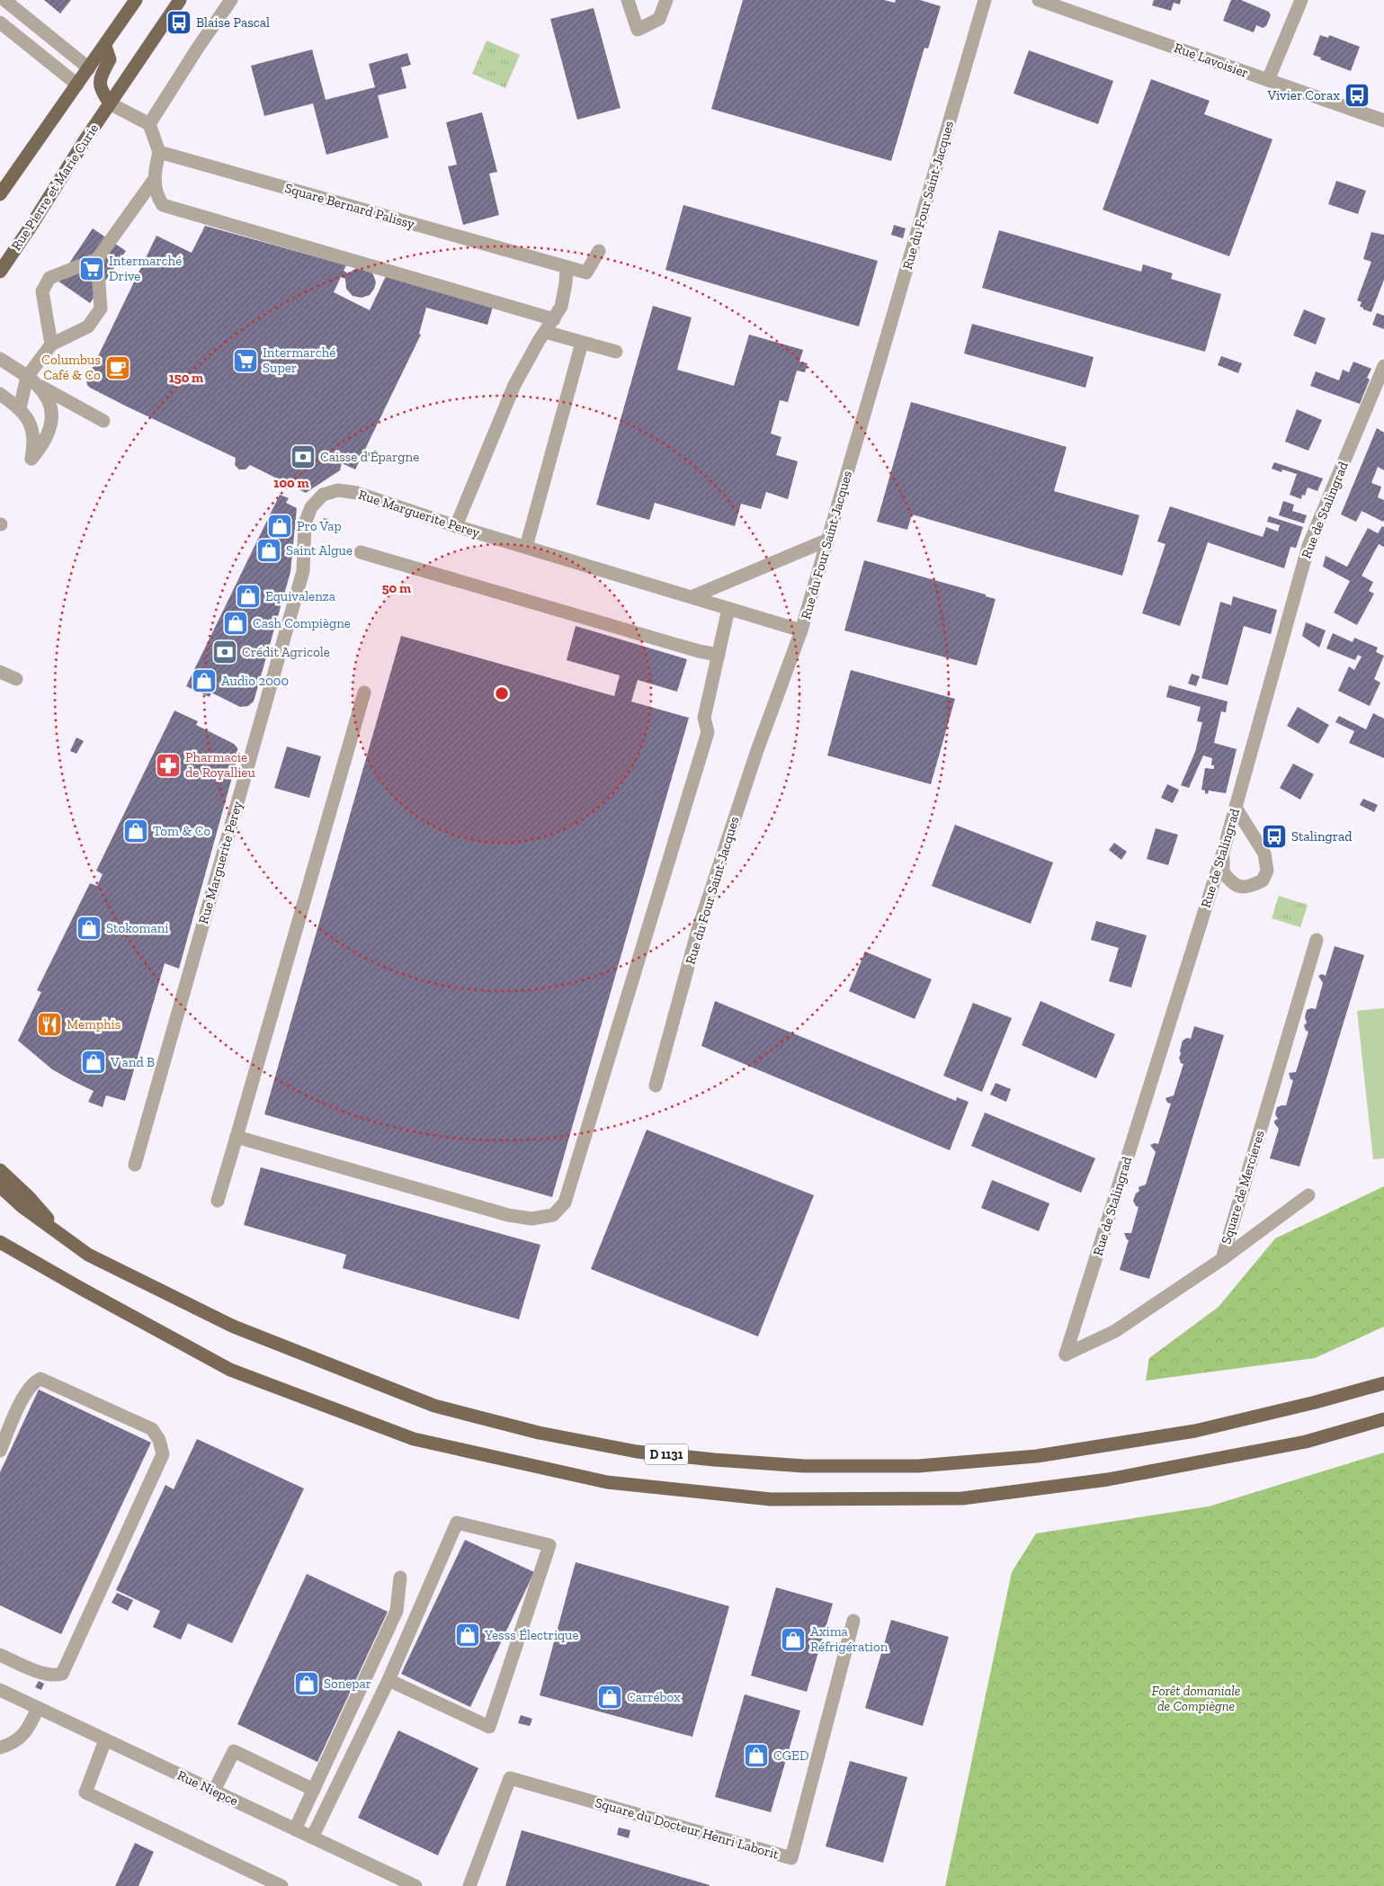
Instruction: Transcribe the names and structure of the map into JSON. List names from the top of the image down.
{
  "streets": {
    "main road": ["Rue Pierre et Marie Curie", "D 1131"],
    "street": [
      "Rue Lavoisier",
      "Rue du Four Saint-Jacques",
      "Square Bernard Palissy",
      "Rue de Stalingrad",
      "Rue Marguerite Perey",
      "Square de Mercieres",
      "Rue Niepce",
      "Square du Docteur Henri Laborit"
    ]
  },
  "crossings": [
    ["Rue du Four Saint-Jacques", "Rue Marguerite Perey"],
    ["Rue de Stalingrad", "Square de Mercieres"]
  ],
  "parks": ["Forêt domaniale de Compiègne"],
  "places": {
    "bus stop": ["Blaise Pascal", "Vivier Corax", "Stalingrad"],
    "supermarket": ["Intermarché Drive", "Intermarché Super"],
    "cafe": ["Columbus Café & Co"],
    "bank": ["Caisse d'Épargne", "Crédit Agricole"],
    "shop": [
      "Pro Vap",
      "Saint Algue",
      "Equivalenza",
      "Cash Compiègne",
      "Audio 2000",
      "Tom & Co",
      "Stokomani",
      "V and B",
      "Yesss Électrique",
      "Axima Réfrigération",
      "Sonepar",
      "Carrébox",
      "CGED"
    ],
    "pharmacy": ["Pharmacie de Royallieu"],
    "restaurant": ["Memphis"]
  },
  "rings": ["150 m", "100 m", "50 m"]
}
